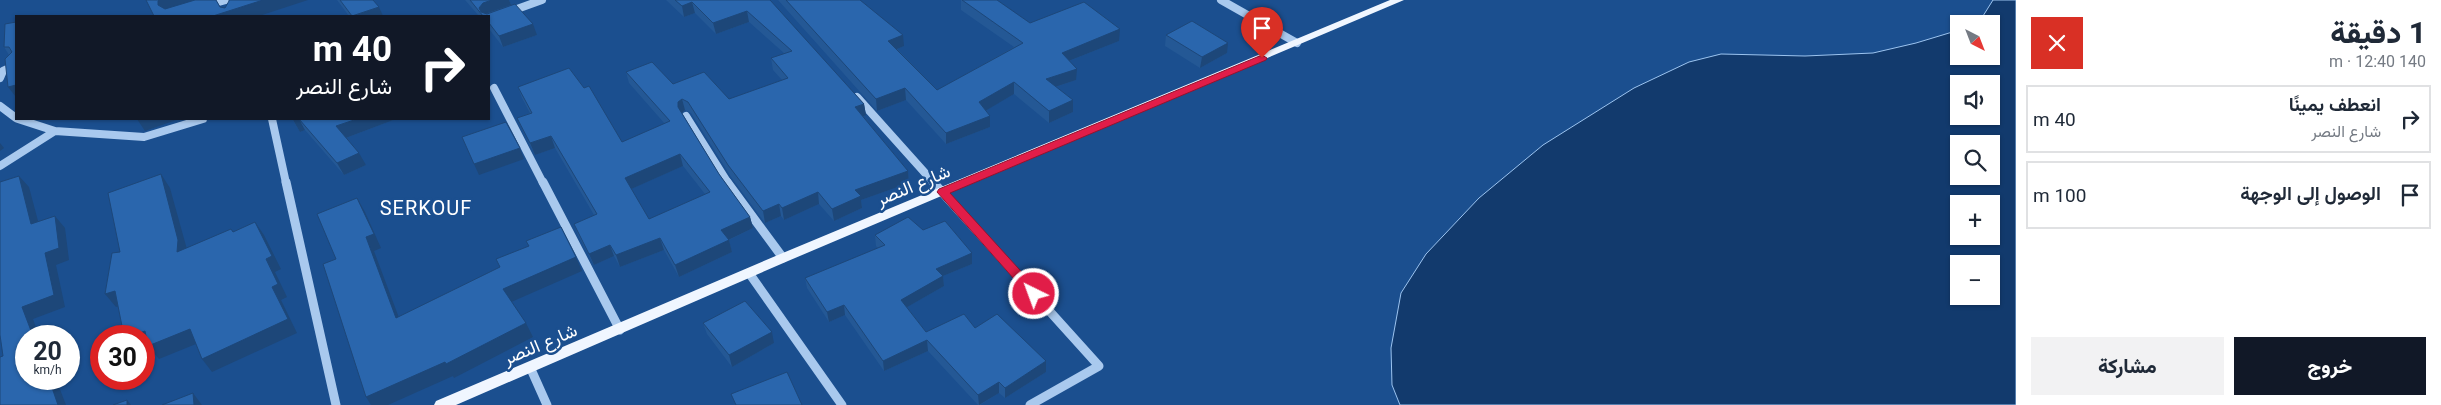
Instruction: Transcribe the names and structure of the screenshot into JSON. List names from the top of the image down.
{
  "streets": {
    "main road": ["شارع النصر"]
  },
  "districts": ["SERKOUF"],
  "north": "bottom right",
  "page": {
    "heading": ["1 دقيقة", "140 m · 12:40"],
    "map_buttons": ["+", "−"],
    "turn": ["40 m", "شارع النصر"],
    "list": [
      {
        "name": "انعطف يمينًا",
        "note": "شارع النصر",
        "value": "40 m"
      },
      {
        "name": "الوصول إلى الوجهة",
        "value": "100 m"
      }
    ],
    "speed": "20 km/h",
    "limit": "30",
    "buttons": ["خروج", "مشاركة"]
  }
}
